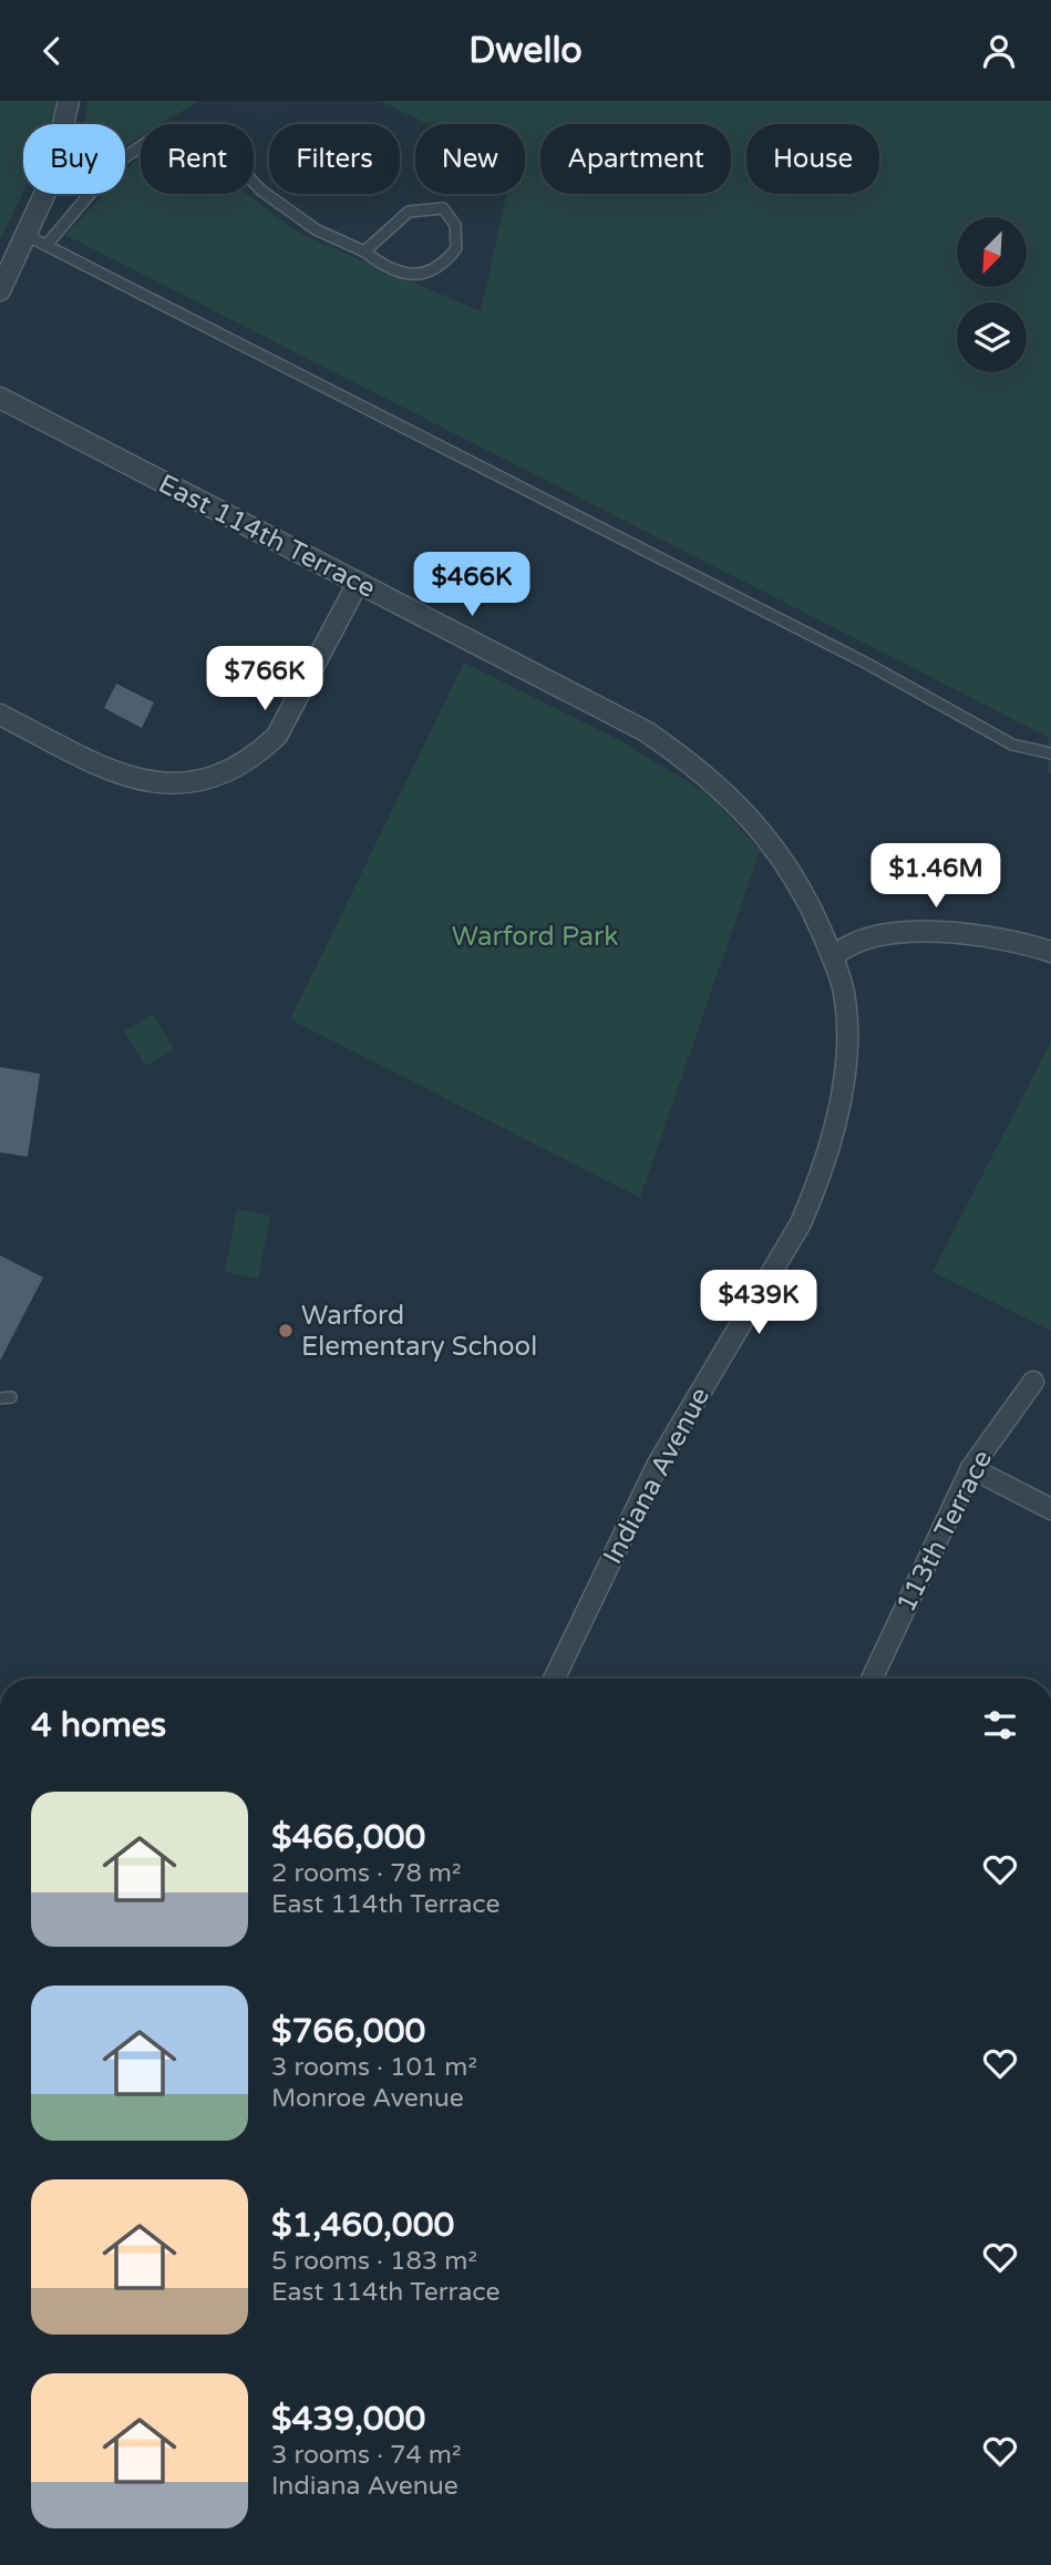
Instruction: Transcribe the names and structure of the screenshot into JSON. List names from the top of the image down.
{
  "streets": {
    "street": ["East 114th Terrace", "Indiana Avenue", "113th Terrace"]
  },
  "crossings": [
    ["East 114th Terrace", "Indiana Avenue"]
  ],
  "parks": ["Warford Park"],
  "places": ["Warford Elementary School"],
  "north": "bottom left",
  "page": {
    "header": "Dwello",
    "chip": [
      "Buy",
      "Rent",
      "Filters",
      "New",
      "Apartment",
      "House"
    ],
    "price": [
      "$466K",
      "$766K",
      "$1.46M",
      "$439K"
    ],
    "heading": "4 homes",
    "list": [
      {
        "name": "$466,000",
        "note": "2 rooms · 78 m² · East 114th Terrace"
      },
      {
        "name": "$766,000",
        "note": "3 rooms · 101 m² · Monroe Avenue"
      },
      {
        "name": "$1,460,000",
        "note": "5 rooms · 183 m² · East 114th Terrace"
      },
      {
        "name": "$439,000",
        "note": "3 rooms · 74 m² · Indiana Avenue"
      }
    ]
  }
}
